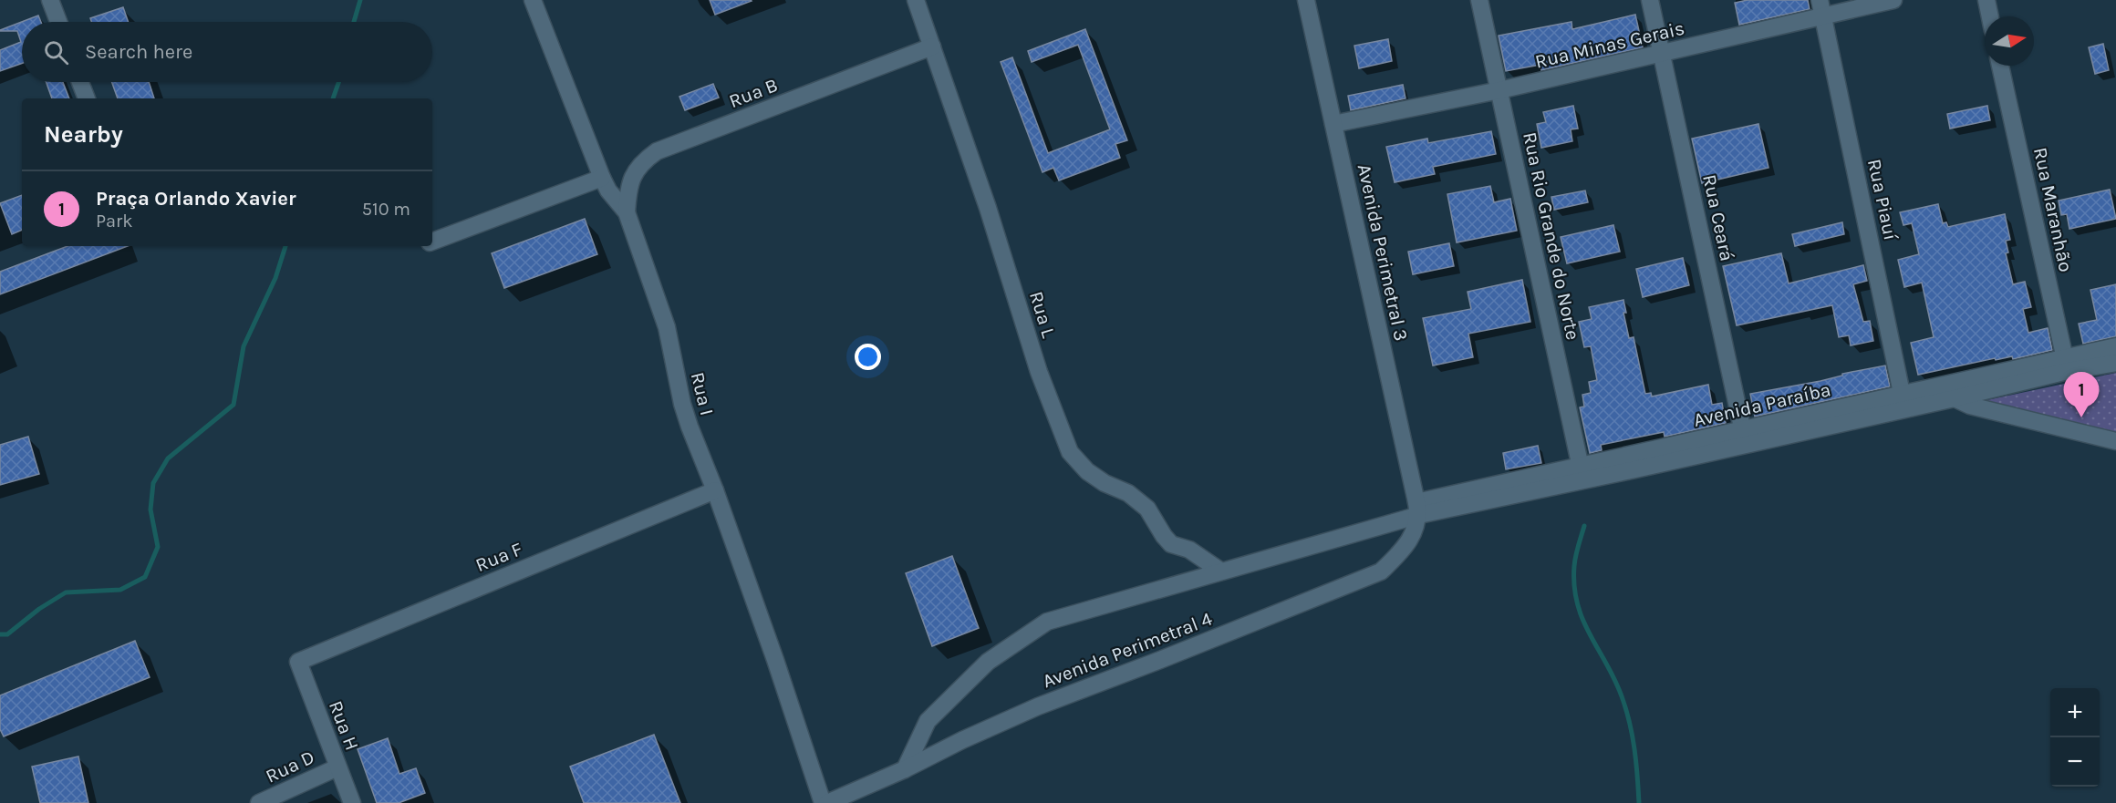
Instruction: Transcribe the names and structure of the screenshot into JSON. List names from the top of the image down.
{
  "streets": {
    "street": [
      "Rua Minas Gerais",
      "Rua B",
      "Rua Piauí",
      "Rua Maranhão",
      "Rua Ceará",
      "Rua Rio Grande do Norte",
      "Avenida Perimetral 3",
      "Rua L",
      "Rua I",
      "Avenida Paraíba",
      "Rua F",
      "Avenida Perimetral 4",
      "Rua H",
      "Rua D"
    ]
  },
  "crossings": [
    ["Rua Minas Gerais", "Rua Piauí"],
    ["Rua Minas Gerais", "Rua Ceará"],
    ["Rua Minas Gerais", "Rua Rio Grande do Norte"],
    ["Rua Minas Gerais", "Avenida Perimetral 3"],
    ["Rua B", "Rua L"],
    ["Rua B", "Rua I"],
    ["Rua Piauí", "Avenida Paraíba"],
    ["Rua Maranhão", "Avenida Paraíba"],
    ["Rua Ceará", "Avenida Paraíba"],
    ["Rua Rio Grande do Norte", "Avenida Paraíba"],
    ["Avenida Perimetral 3", "Avenida Paraíba"],
    ["Avenida Perimetral 3", "Avenida Perimetral 4"],
    ["Rua L", "Avenida Paraíba"],
    ["Rua I", "Rua F"],
    ["Avenida Paraíba", "Avenida Perimetral 4"],
    ["Rua F", "Rua H"],
    ["Rua H", "Rua D"]
  ],
  "north": "right",
  "page": {
    "search": "Search here",
    "heading": "Nearby",
    "list": [
      {
        "mark": "1",
        "name": "Praça Orlando Xavier",
        "note": "Park",
        "value": "510 m"
      }
    ],
    "pins": "1",
    "map_buttons": ["+", "−"]
  }
}
